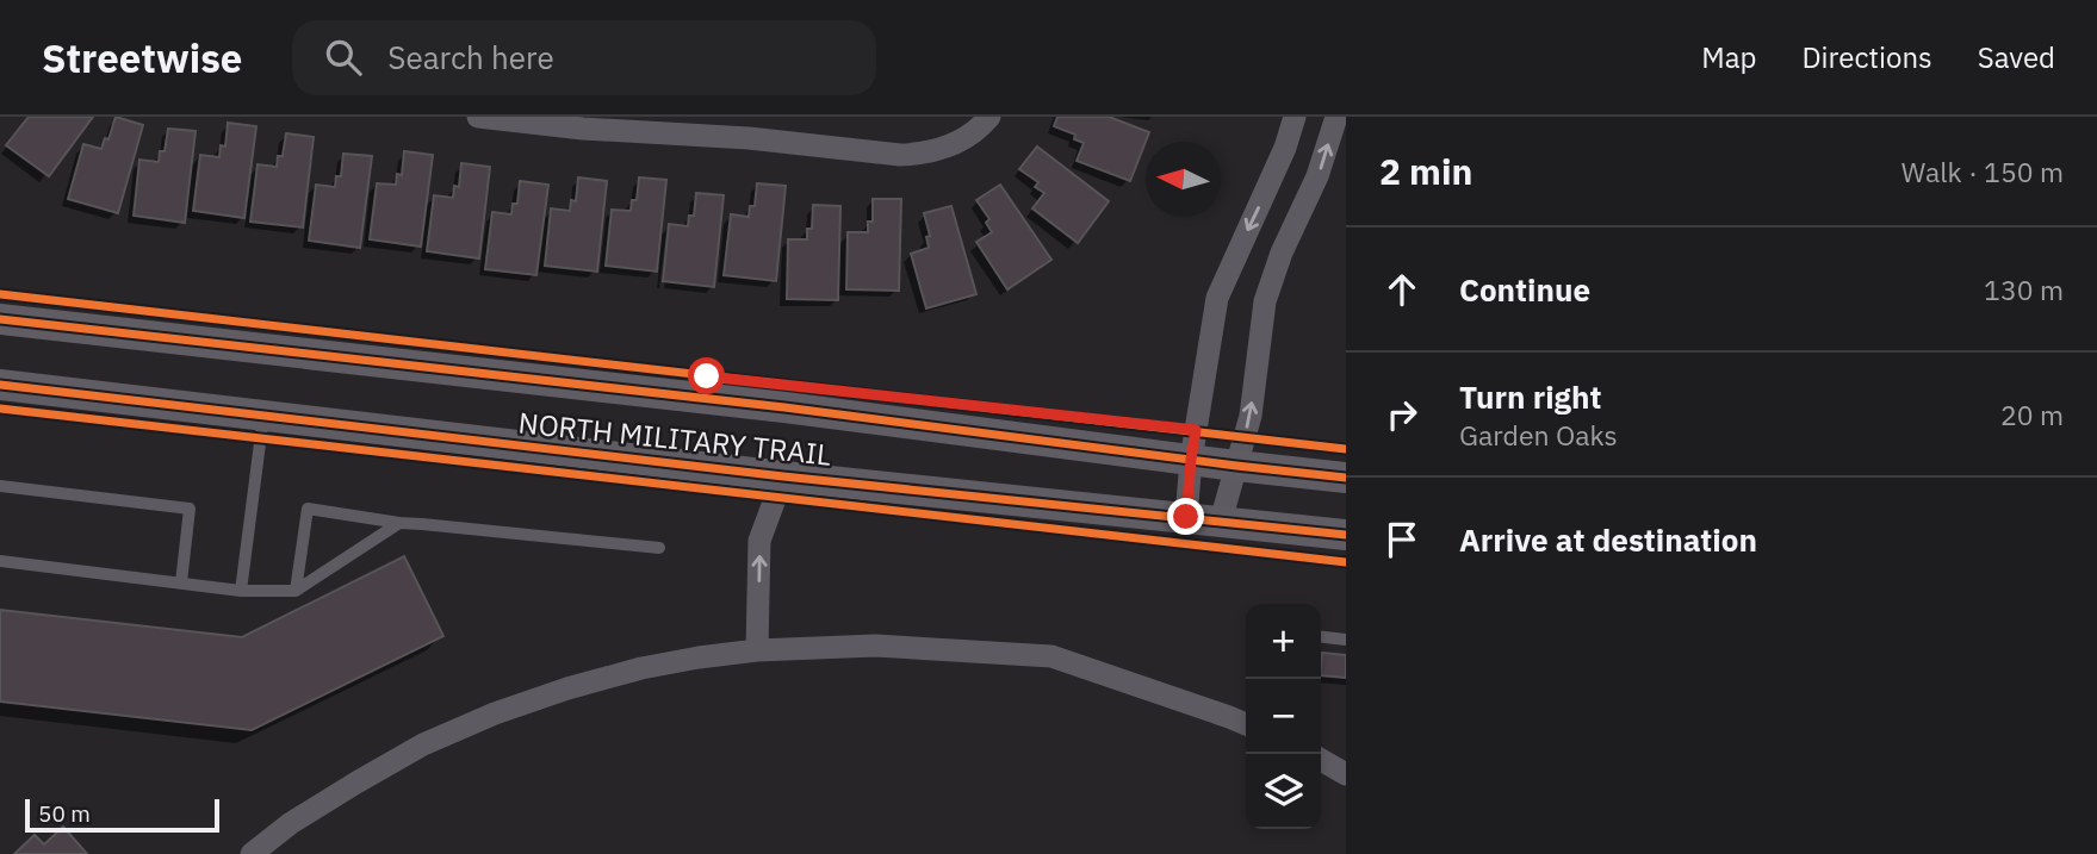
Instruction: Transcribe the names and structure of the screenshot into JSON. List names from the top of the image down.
{
  "streets": {
    "main road": ["NORTH MILITARY TRAIL"]
  },
  "scale_bar": "50 m",
  "north": "left",
  "page": {
    "header": "Streetwise",
    "search": "Search here",
    "nav": ["Map", "Directions", "Saved"],
    "heading": ["2 min", "Walk · 150 m"],
    "list": [
      ["Continue", "130 m"],
      ["Turn right", "Garden Oaks", "20 m"],
      "Arrive at destination"
    ],
    "map_buttons": ["+", "−"],
    "scale": "50 m"
  }
}
